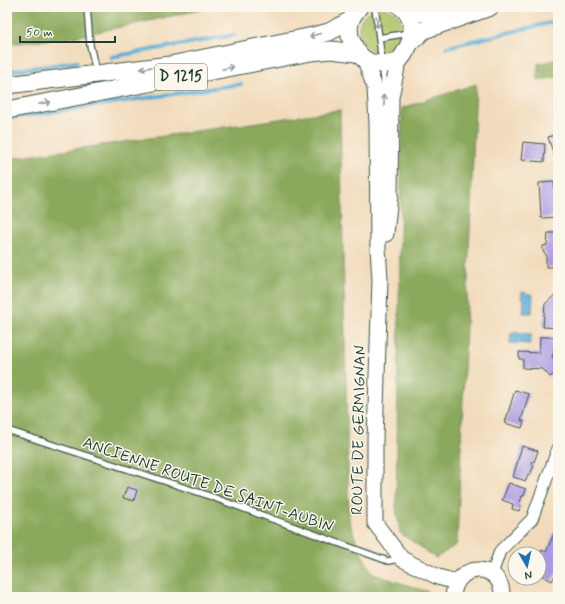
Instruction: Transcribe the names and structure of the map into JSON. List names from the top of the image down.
{
  "streets": {
    "main road": ["D 1215"],
    "street": ["ROUTE DE GERMIGNAN"],
    "lane": ["ANCIENNE ROUTE DE SAINT-AUBIN"]
  },
  "crossings": [
    ["D 1215", "ROUTE DE GERMIGNAN"],
    ["ROUTE DE GERMIGNAN", "ANCIENNE ROUTE DE SAINT-AUBIN"]
  ],
  "scale_bar": "50 m",
  "north": "bottom"
}
